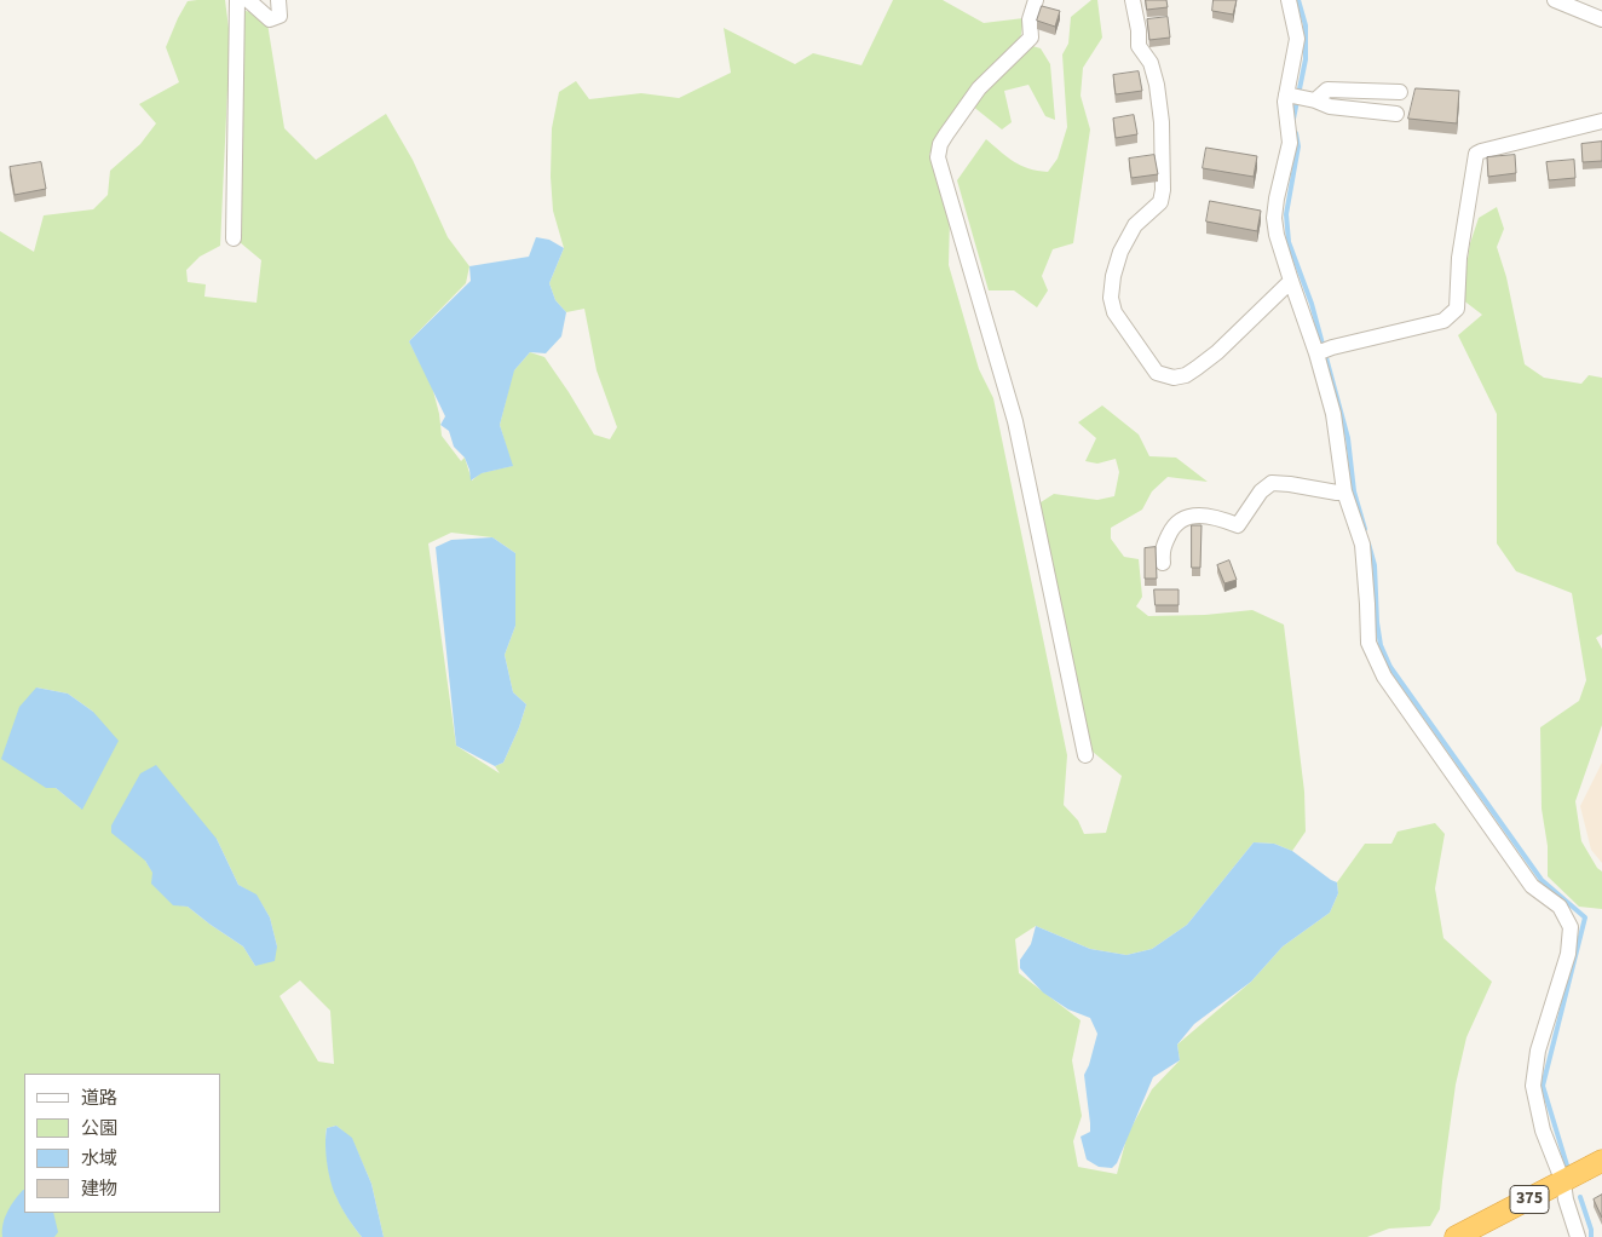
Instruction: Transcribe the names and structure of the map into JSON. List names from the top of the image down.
{
  "streets": {
    "highway": ["375"]
  },
  "legend": [
    "道路",
    "公園",
    "水域",
    "建物"
  ]
}
